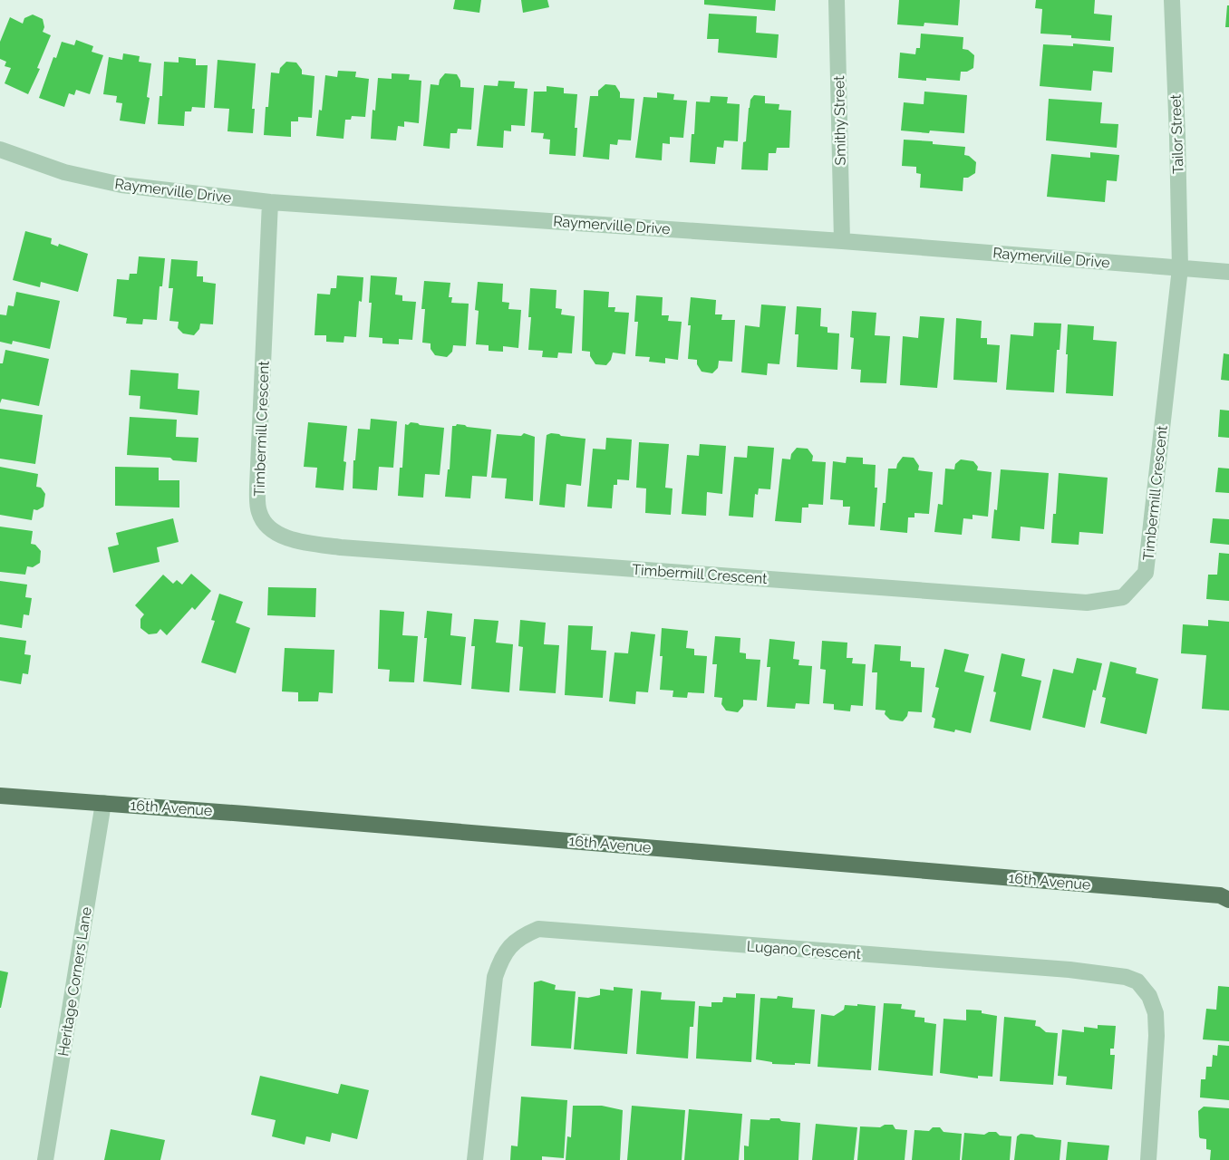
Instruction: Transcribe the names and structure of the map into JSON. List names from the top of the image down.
{
  "streets": {
    "main road": ["16th Avenue"],
    "street": [
      "Smithy Street",
      "Tailor Street",
      "Raymerville Drive",
      "Timbermill Crescent",
      "Lugano Crescent",
      "Heritage Corners Lane"
    ]
  },
  "crossings": [
    ["Smithy Street", "Raymerville Drive"],
    ["Tailor Street", "Raymerville Drive"],
    ["Tailor Street", "Timbermill Crescent"],
    ["Raymerville Drive", "Timbermill Crescent"],
    ["16th Avenue", "Heritage Corners Lane"]
  ]
}
